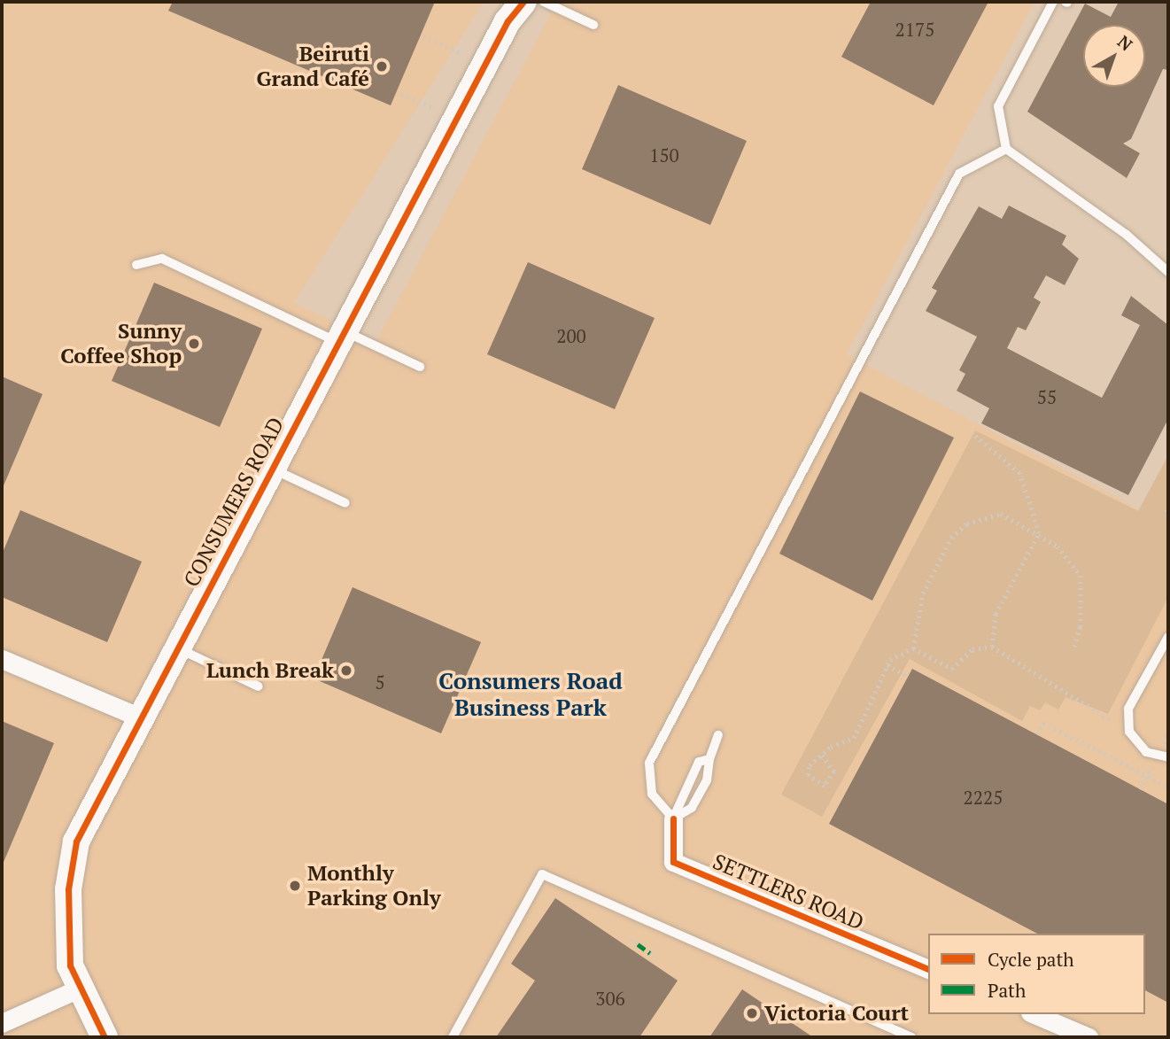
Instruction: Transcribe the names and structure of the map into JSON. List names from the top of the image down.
{
  "streets": {
    "street": ["CONSUMERS ROAD", "SETTLERS ROAD"]
  },
  "districts": ["Consumers Road Business Park"],
  "places": [
    "Beiruti Grand Café",
    "Sunny Coffee Shop",
    "Lunch Break",
    "Monthly Parking Only",
    "Victoria Court"
  ],
  "house_numbers": [
    "2175",
    "150",
    "200",
    "55",
    "5",
    "2225",
    "306"
  ],
  "legend": ["Cycle path", "Path"],
  "north": "top right"
}
